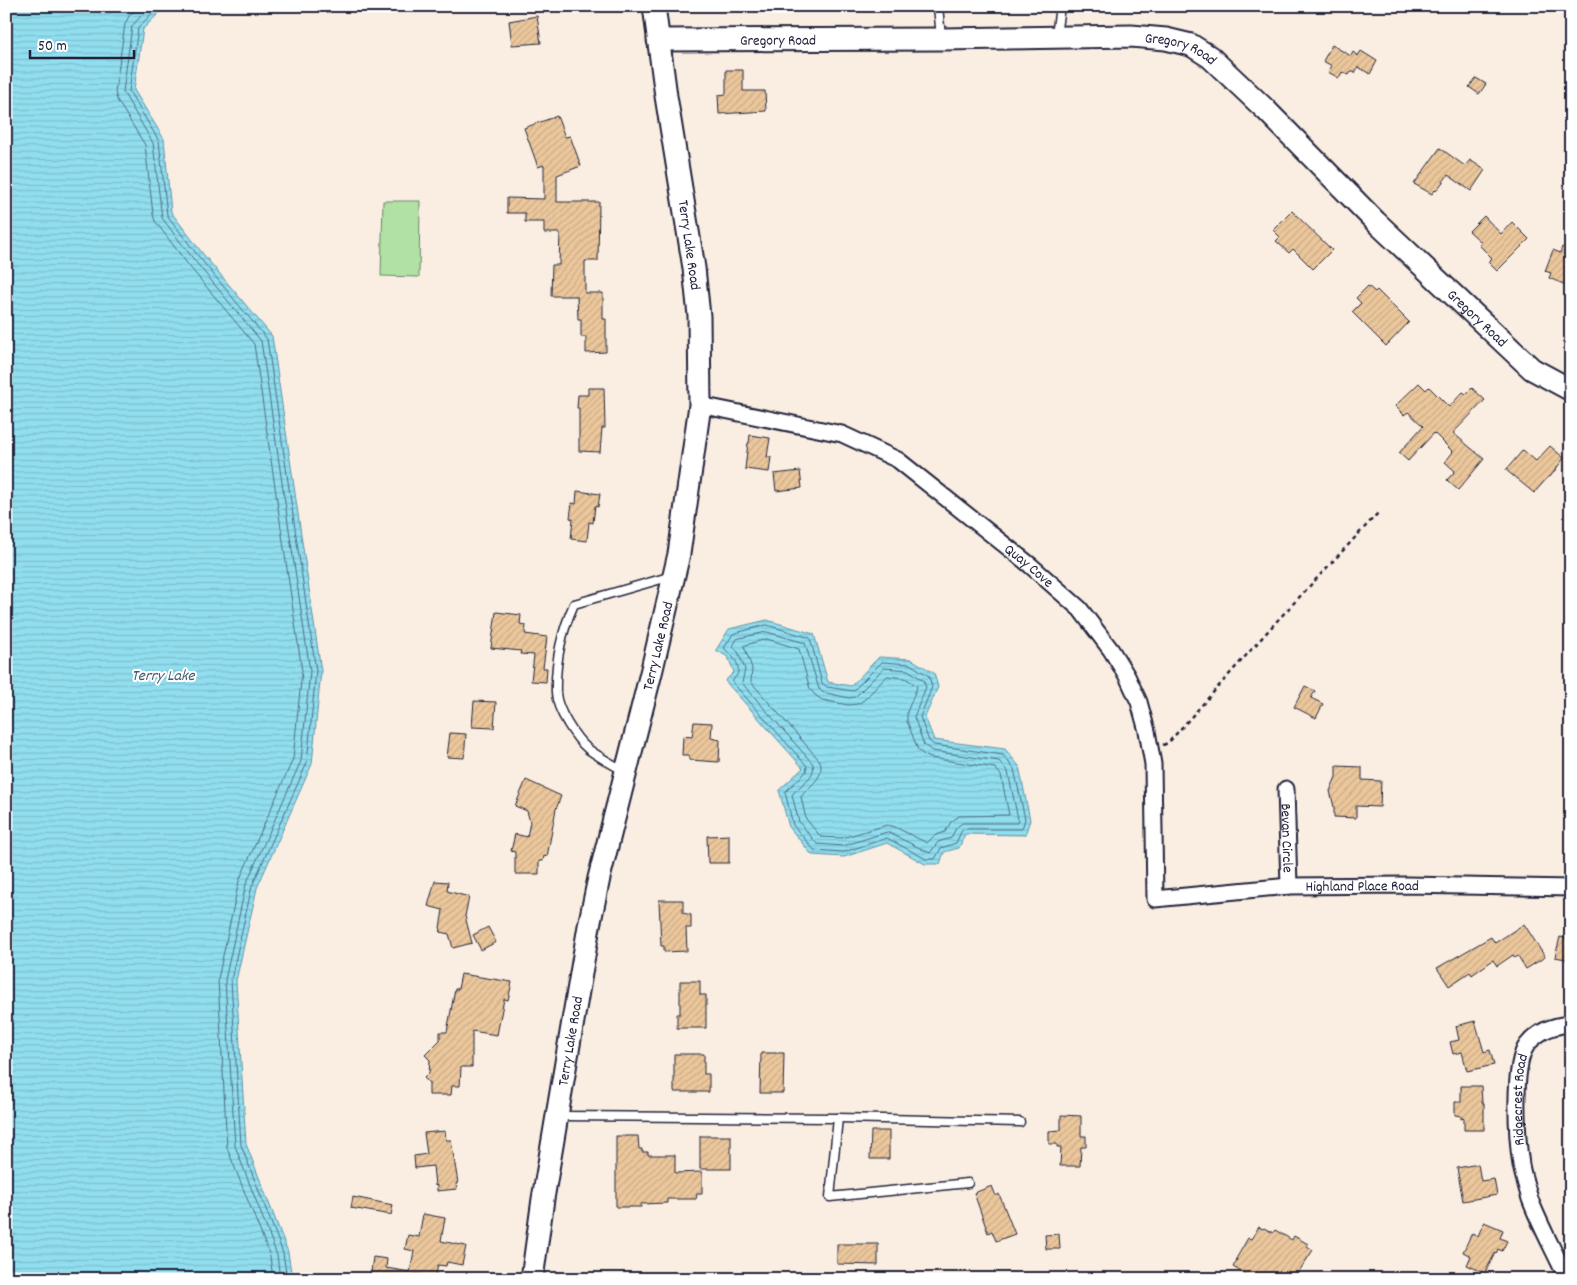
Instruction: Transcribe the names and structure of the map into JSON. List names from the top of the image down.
{
  "streets": {
    "main road": ["Gregory Road", "Terry Lake Road"],
    "street": [
      "Quay Cove",
      "Bevan Circle",
      "Highland Place Road",
      "Ridgecrest Road"
    ]
  },
  "crossings": [
    ["Gregory Road", "Terry Lake Road"],
    ["Terry Lake Road", "Quay Cove"],
    ["Quay Cove", "Highland Place Road"],
    ["Bevan Circle", "Highland Place Road"]
  ],
  "water": ["Terry Lake"],
  "scale_bar": "50 m"
}
